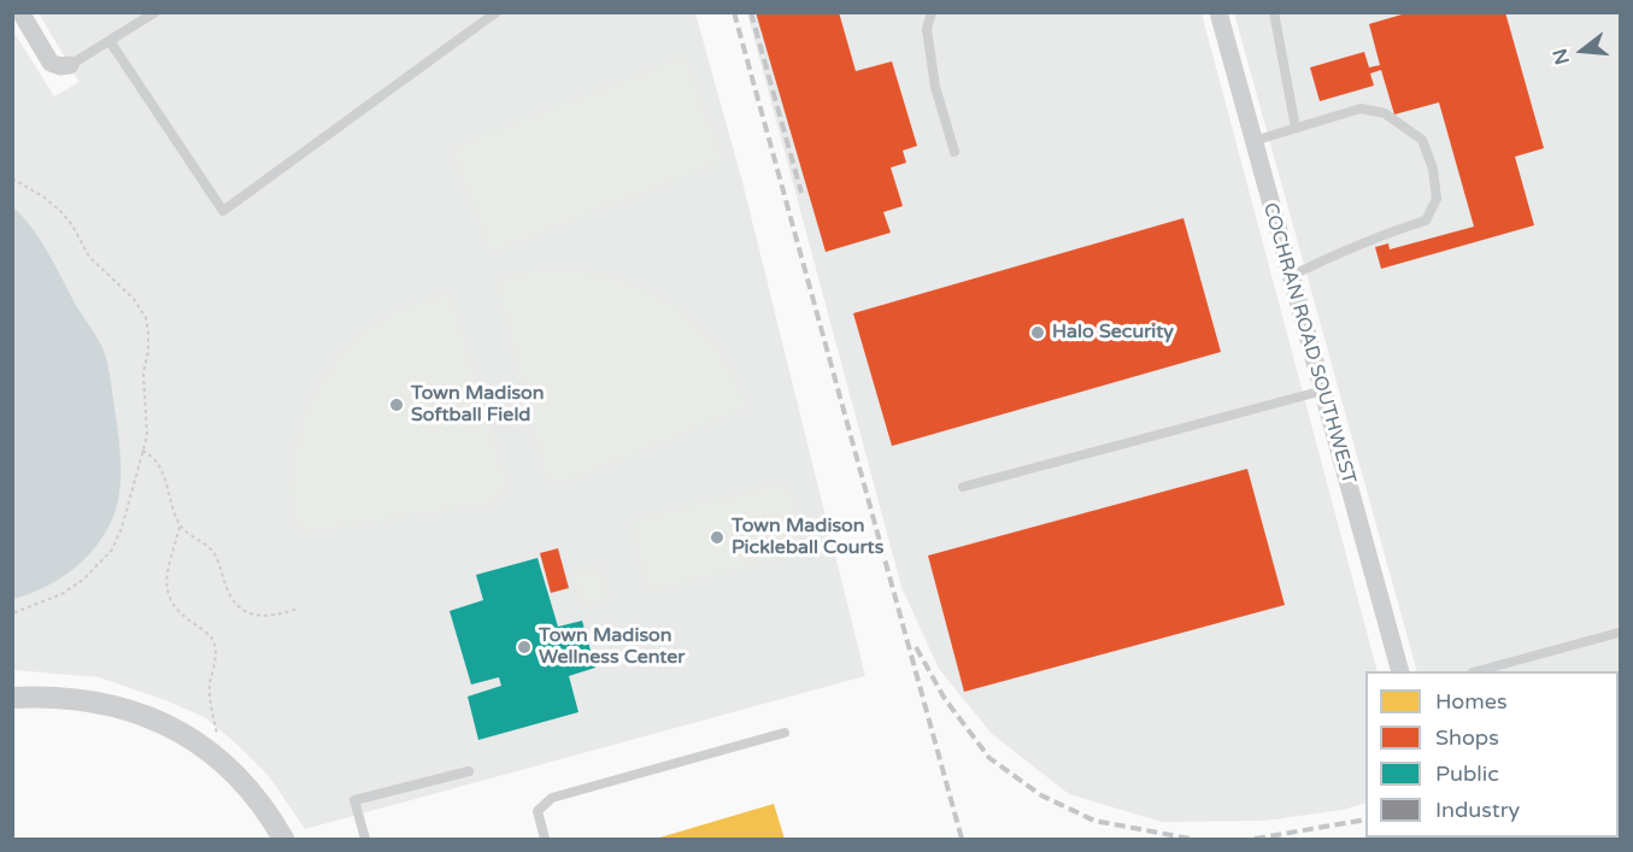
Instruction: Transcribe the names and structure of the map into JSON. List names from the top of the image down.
{
  "streets": {
    "street": ["COCHRAN ROAD SOUTHWEST"]
  },
  "places": [
    "Halo Security",
    "Town Madison Softball Field",
    "Town Madison Pickleball Courts",
    "Town Madison Wellness Center"
  ],
  "legend": [
    "Homes",
    "Shops",
    "Public",
    "Industry"
  ],
  "north": "left"
}
